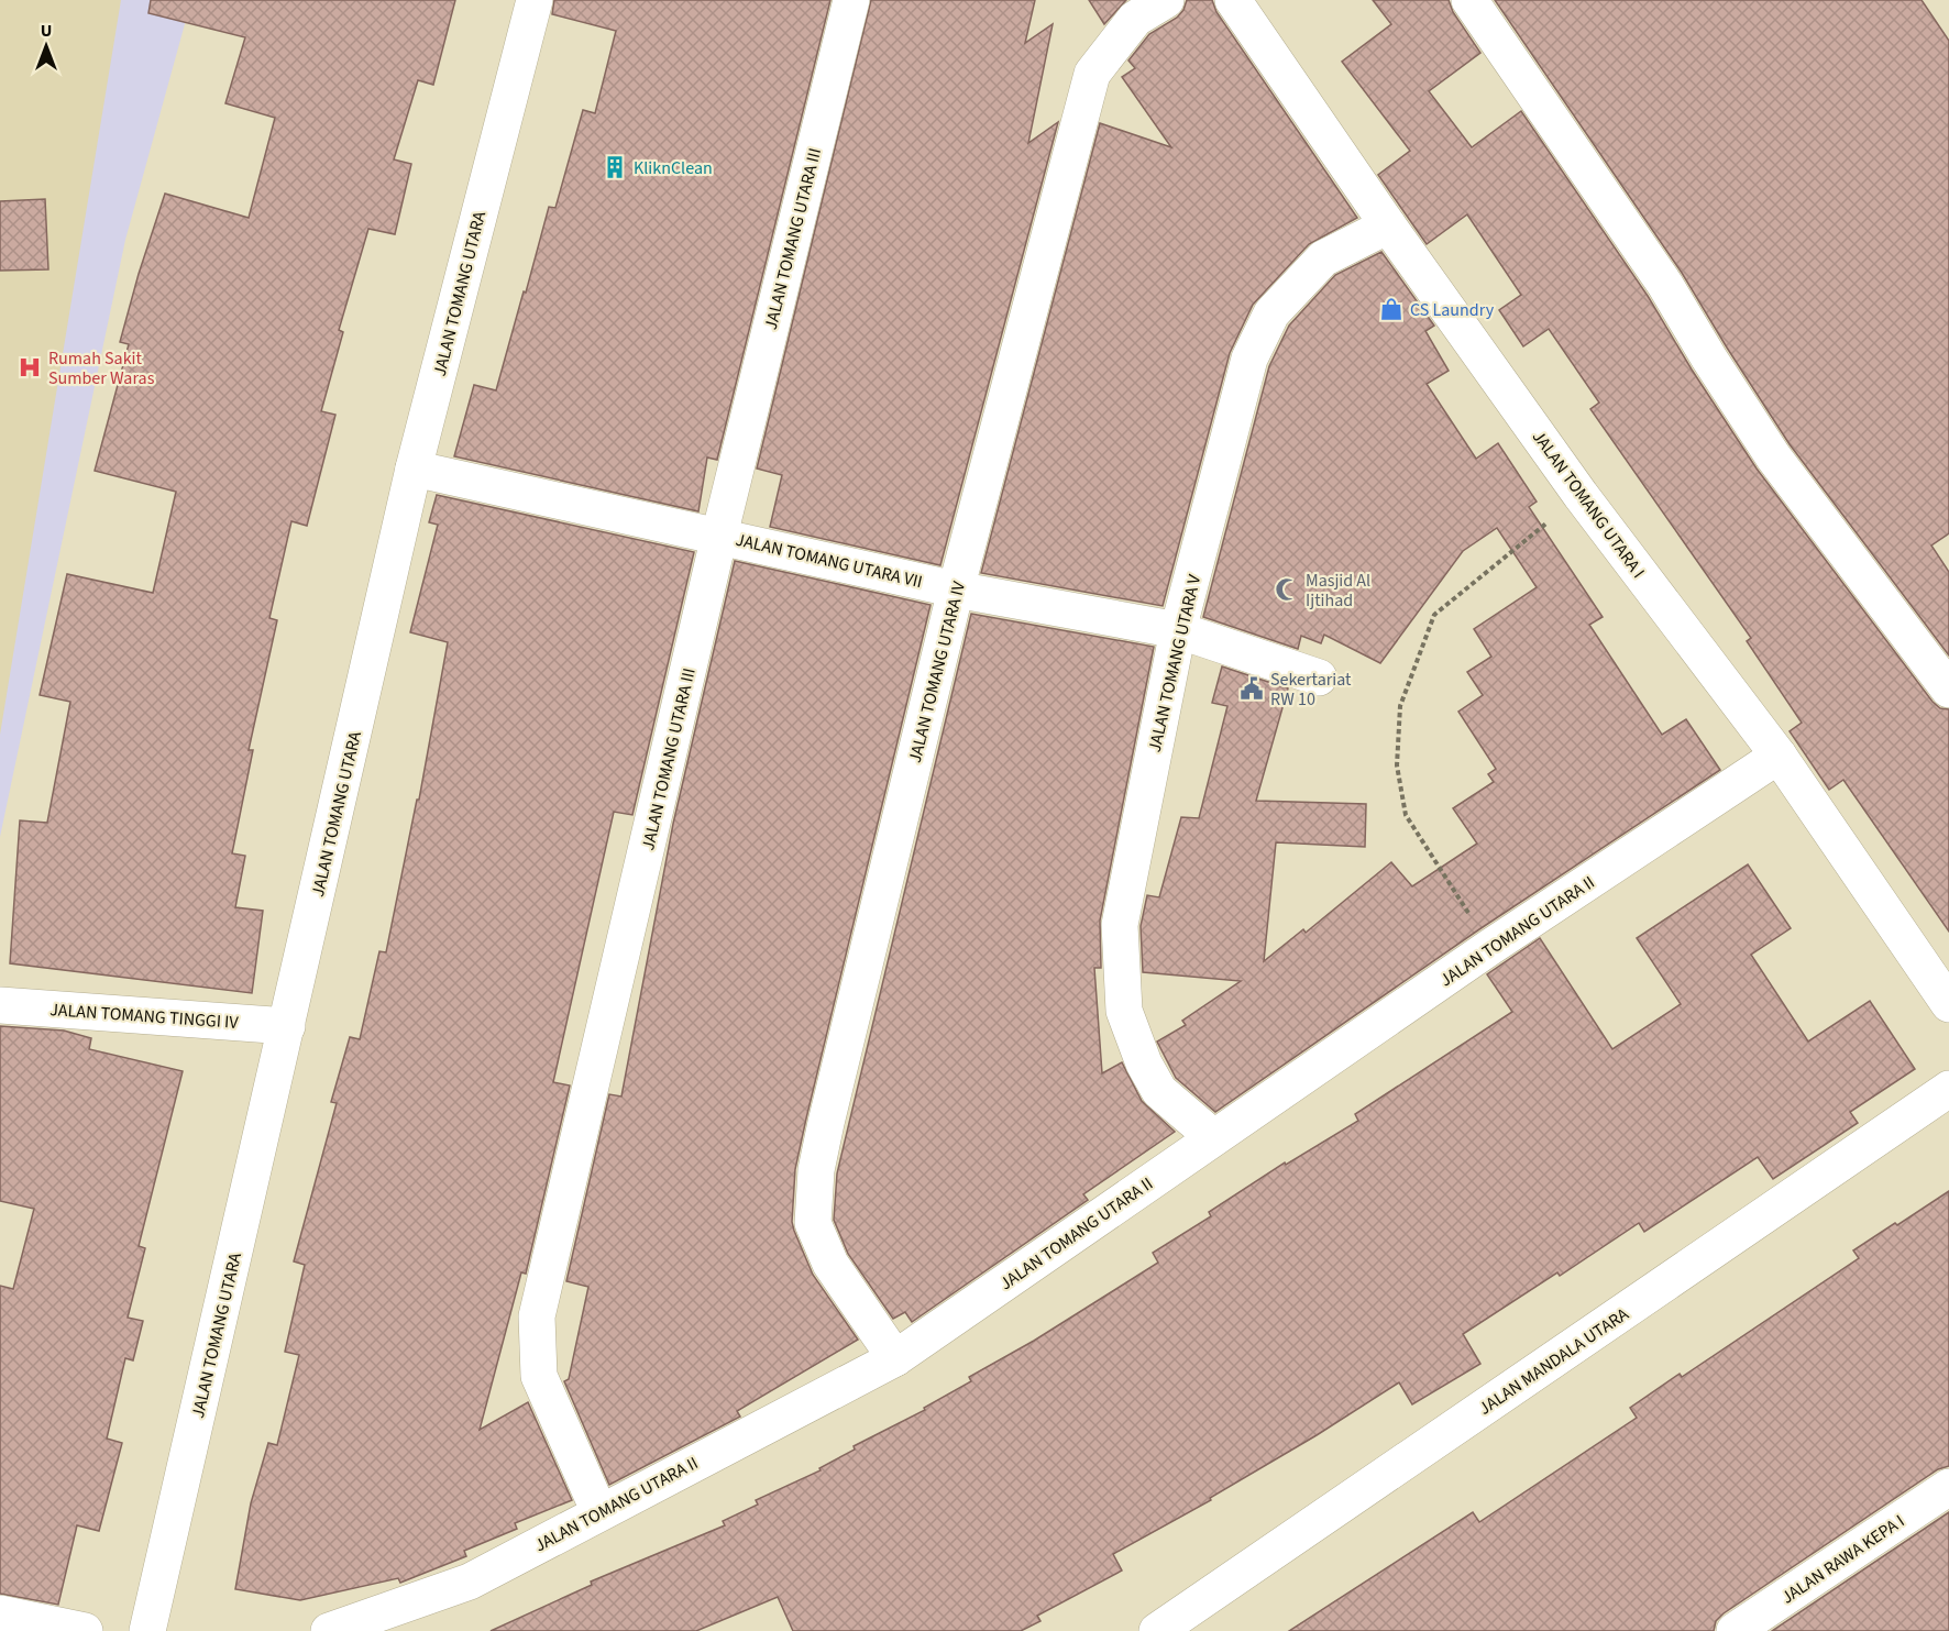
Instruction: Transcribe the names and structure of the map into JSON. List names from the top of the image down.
{
  "streets": {
    "street": [
      "JALAN TOMANG UTARA III",
      "JALAN TOMANG UTARA",
      "JALAN TOMANG UTARA I",
      "JALAN TOMANG UTARA VII",
      "JALAN TOMANG UTARA V",
      "JALAN TOMANG UTARA IV",
      "JALAN TOMANG UTARA II",
      "JALAN TOMANG TINGGI IV",
      "JALAN MANDALA UTARA",
      "JALAN RAWA KEPA I"
    ]
  },
  "crossings": [
    ["JALAN TOMANG UTARA III", "JALAN TOMANG UTARA VII"],
    ["JALAN TOMANG UTARA III", "JALAN TOMANG UTARA II"],
    ["JALAN TOMANG UTARA", "JALAN TOMANG UTARA VII"],
    ["JALAN TOMANG UTARA", "JALAN TOMANG TINGGI IV"],
    ["JALAN TOMANG UTARA I", "JALAN TOMANG UTARA V"],
    ["JALAN TOMANG UTARA I", "JALAN TOMANG UTARA II"],
    ["JALAN TOMANG UTARA VII", "JALAN TOMANG UTARA V"],
    ["JALAN TOMANG UTARA VII", "JALAN TOMANG UTARA IV"],
    ["JALAN TOMANG UTARA V", "JALAN TOMANG UTARA II"],
    ["JALAN TOMANG UTARA IV", "JALAN TOMANG UTARA II"]
  ],
  "places": {
    "building": ["KliknClean"],
    "shop": ["CS Laundry"],
    "hospital": ["Rumah Sakit Sumber Waras"],
    "mosque": ["Masjid Al Ijtihad"],
    "public building": ["Sekertariat RW 10"]
  },
  "north": "top"
}
